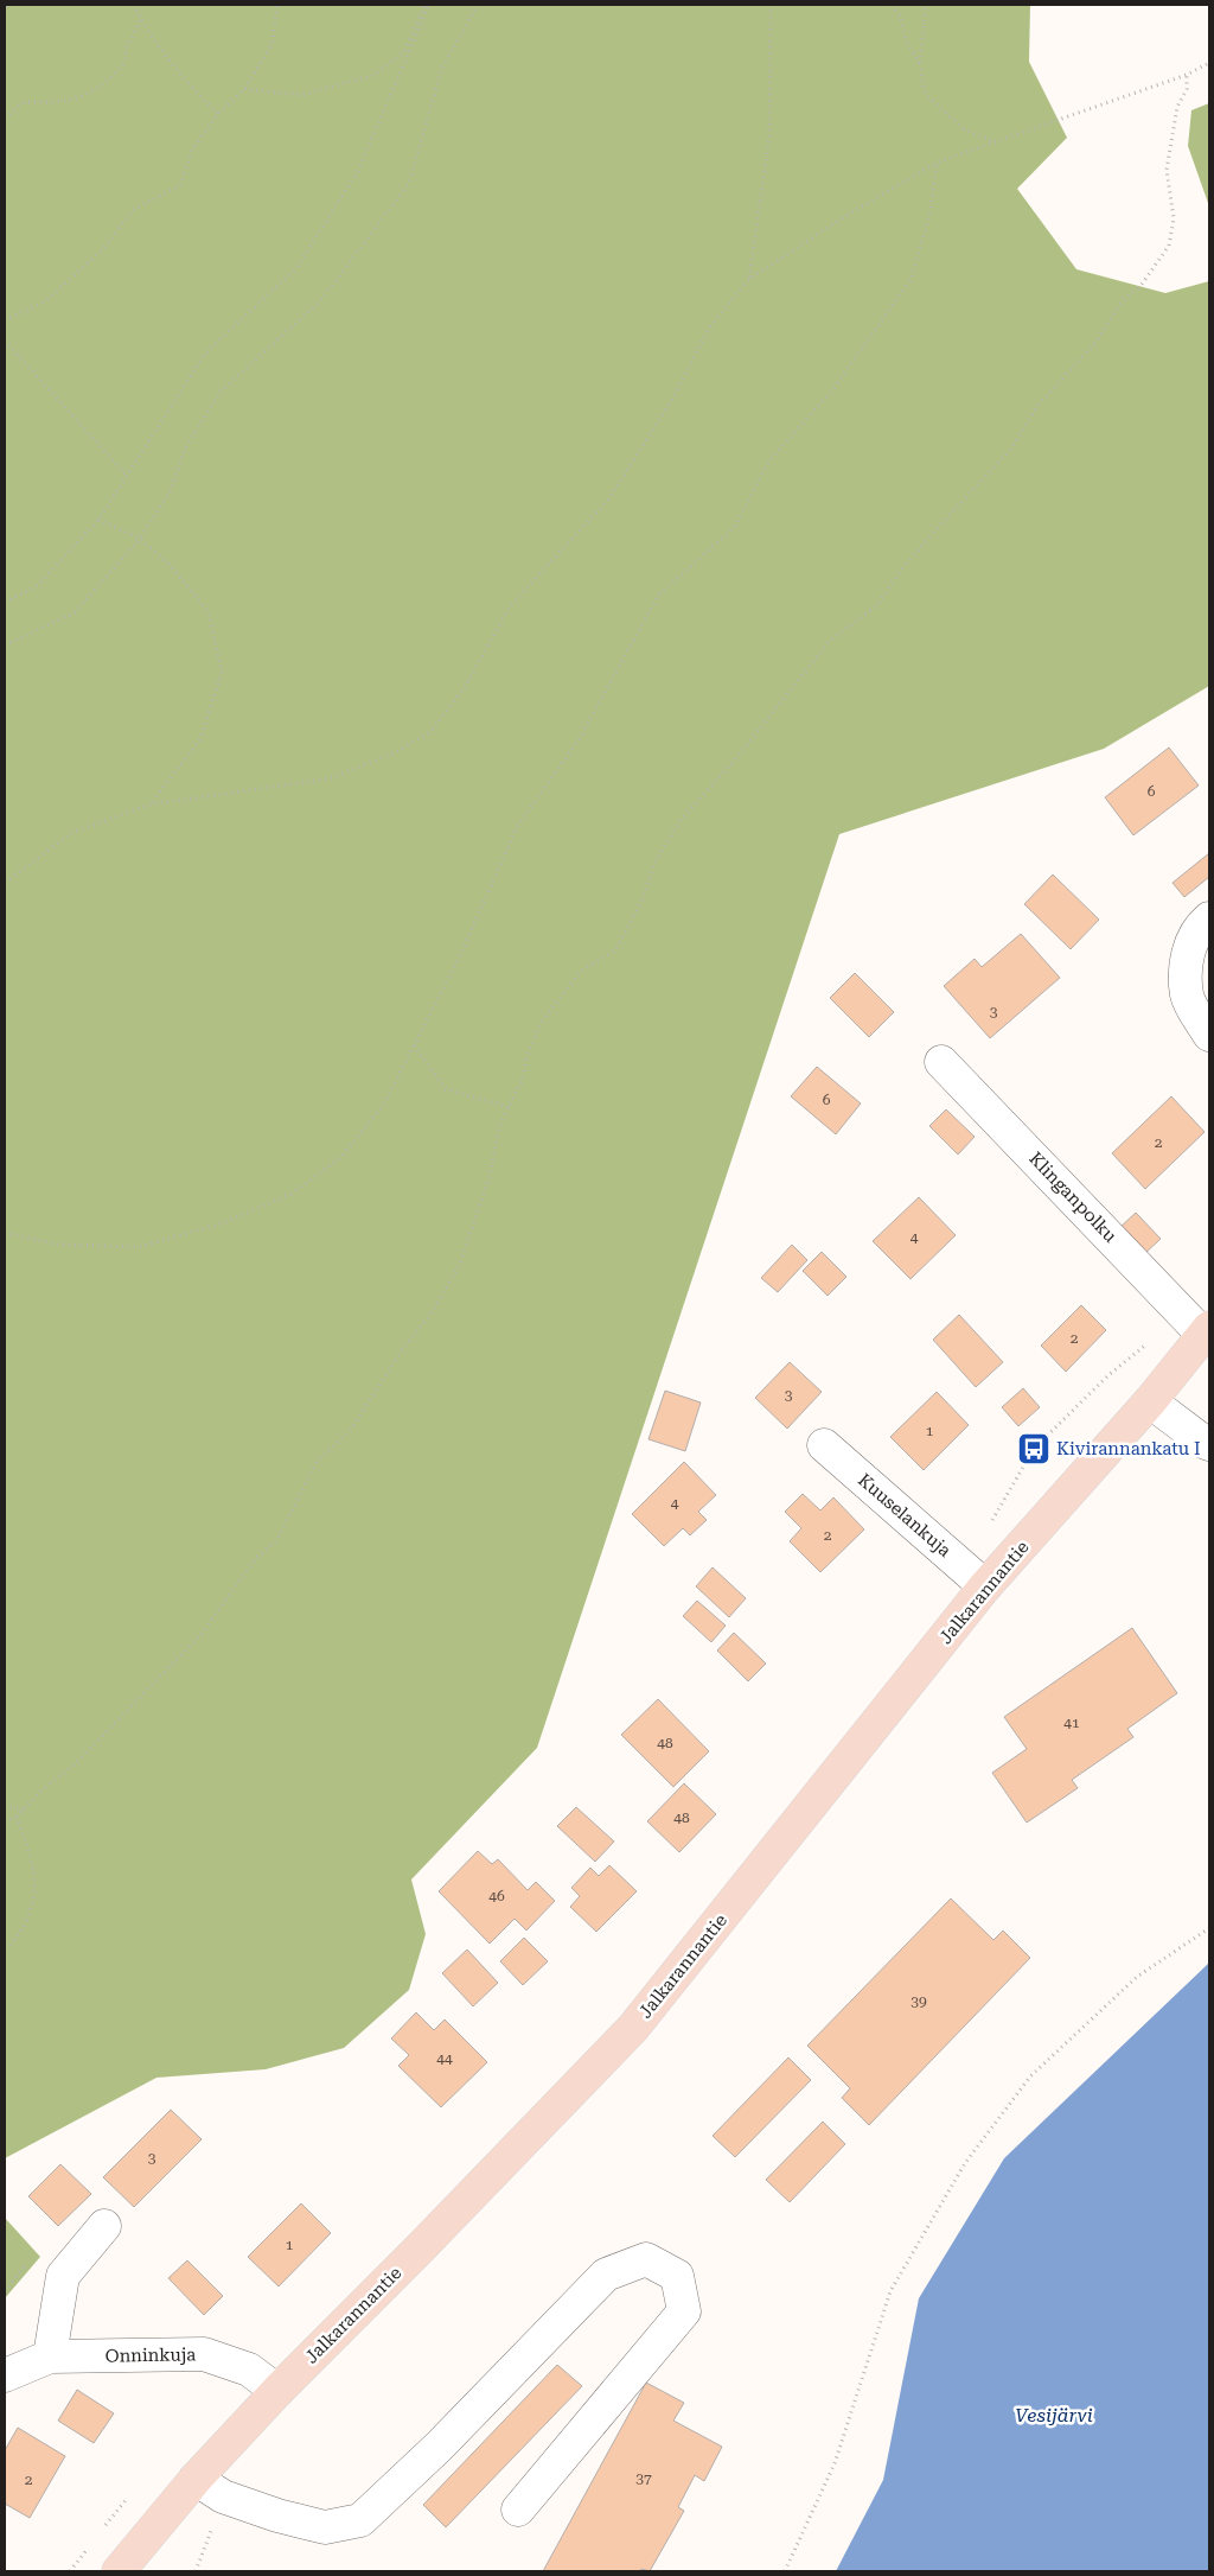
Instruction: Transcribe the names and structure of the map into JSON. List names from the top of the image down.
{
  "streets": {
    "main road": ["Jalkarannantie"],
    "street": ["Klinganpolku", "Kuuselankuja", "Onninkuja"]
  },
  "crossings": [
    ["Klinganpolku", "Jalkarannantie"],
    ["Kuuselankuja", "Jalkarannantie"],
    ["Jalkarannantie", "Onninkuja"]
  ],
  "water": ["Vesijärvi"],
  "places": {
    "bus stop": ["Kivirannankatu I"]
  },
  "house_numbers": [
    "6",
    "3",
    "6",
    "2",
    "4",
    "2",
    "3",
    "1",
    "4",
    "2",
    "41",
    "48",
    "48",
    "46",
    "39",
    "44",
    "3",
    "1",
    "37",
    "2"
  ]
}
